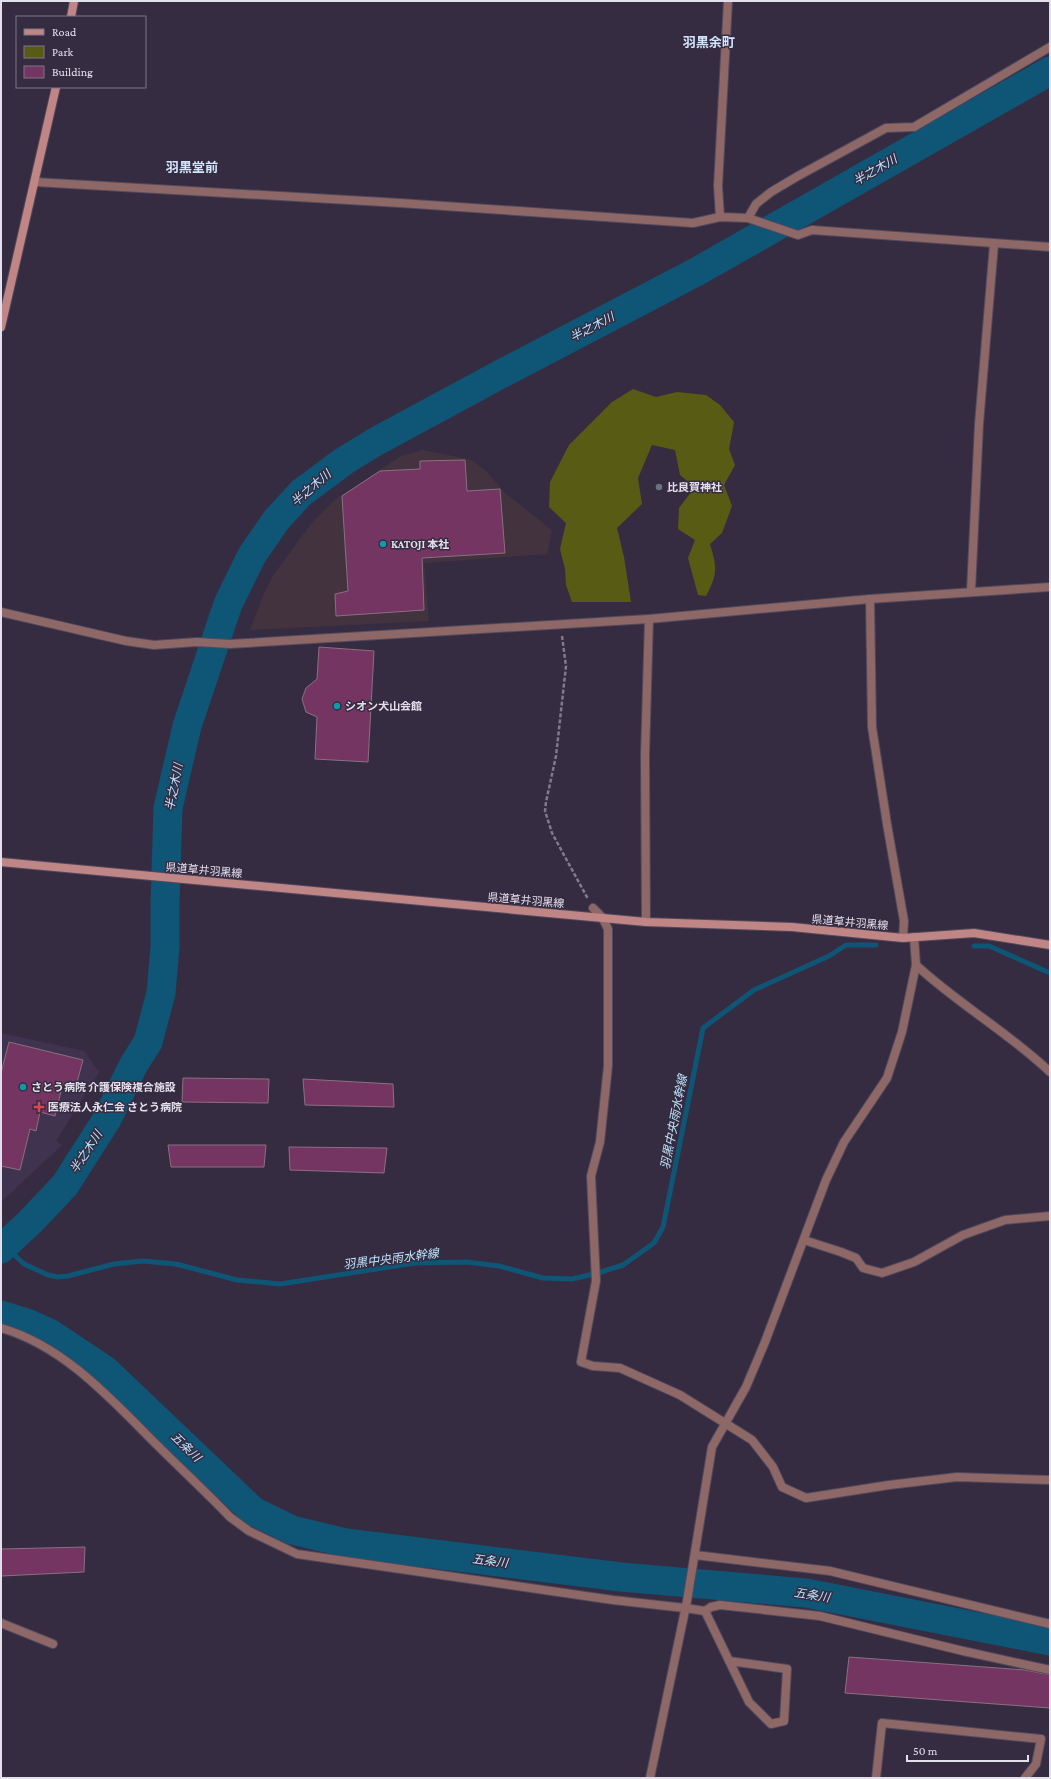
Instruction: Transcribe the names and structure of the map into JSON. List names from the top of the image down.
{
  "streets": {
    "main road": ["県道草井羽黒線"]
  },
  "districts": ["羽黒余町", "羽黒堂前"],
  "water": ["半之木川", "羽黒中央雨水幹線", "五条川"],
  "places": {
    "other": [
      "比良賀神社",
      "KATOJI 本社",
      "シオン犬山会館",
      "さとう病院 介護保険複合施設"
    ],
    "health": ["医療法人永仁会 さとう病院"]
  },
  "legend": ["Road", "Park", "Building"],
  "scale_bar": "50 m"
}
